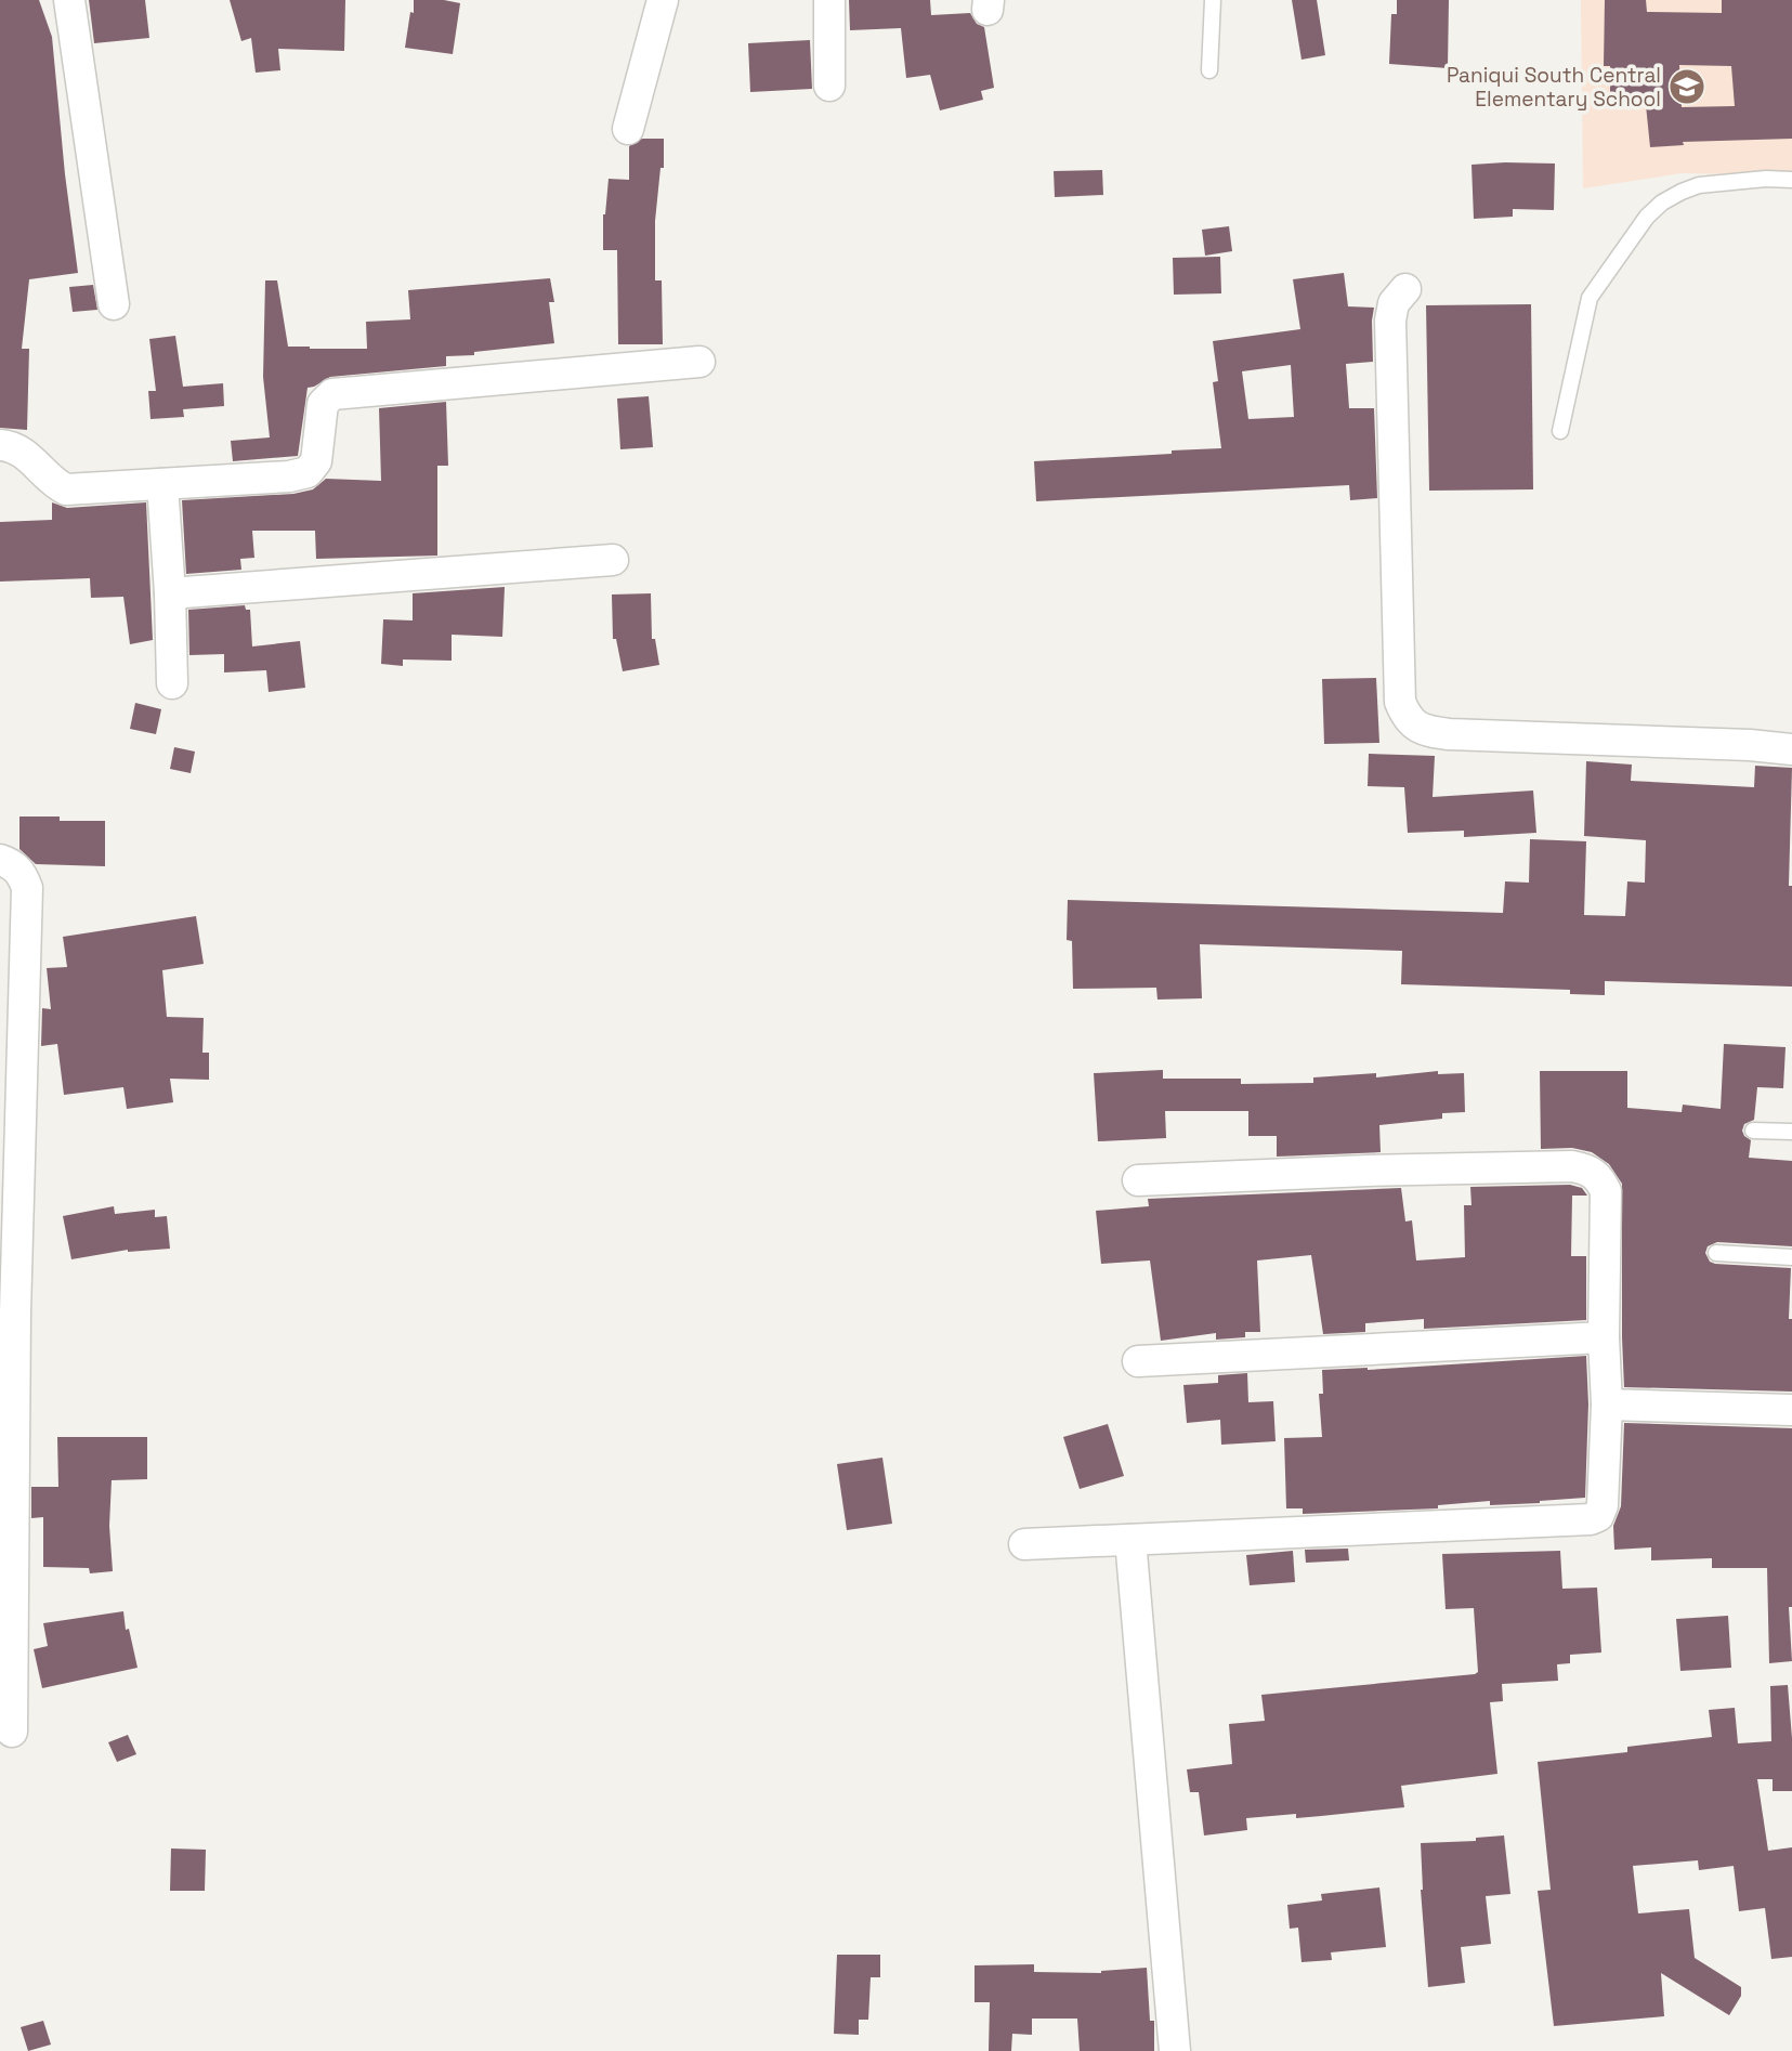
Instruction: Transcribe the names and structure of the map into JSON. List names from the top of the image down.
{
  "places": {
    "school or university": ["Paniqui South Central Elementary School"]
  }
}
